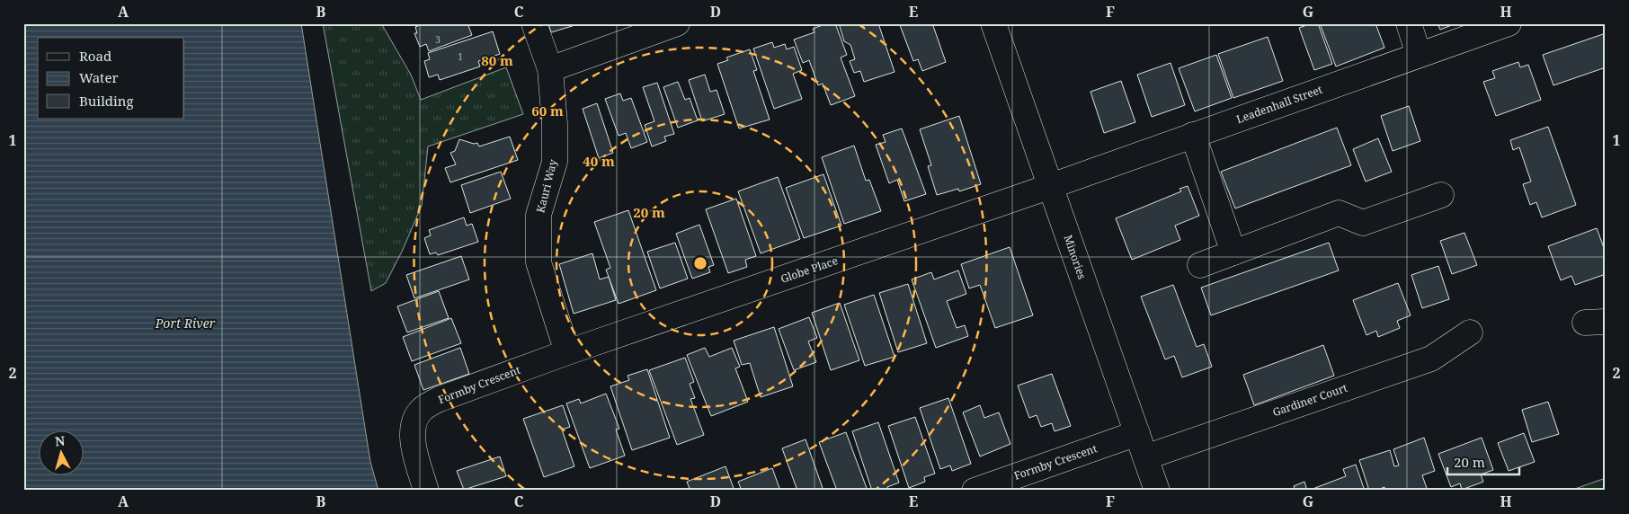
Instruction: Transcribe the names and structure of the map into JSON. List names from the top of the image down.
{
  "streets": {
    "street": [
      "Leadenhall Street",
      "Kauri Way",
      "Minories",
      "Globe Place",
      "Formby Crescent",
      "Gardiner Court"
    ]
  },
  "crossings": [
    ["Leadenhall Street", "Minories"],
    ["Leadenhall Street", "Globe Place"],
    ["Kauri Way", "Globe Place"],
    ["Kauri Way", "Formby Crescent"],
    ["Minories", "Globe Place"],
    ["Minories", "Formby Crescent"],
    ["Minories", "Gardiner Court"],
    ["Globe Place", "Formby Crescent"]
  ],
  "water": ["Port River"],
  "house_numbers": ["3", "1"],
  "legend": ["Road", "Water", "Building"],
  "scale_bar": "20 m",
  "north": "top",
  "grid": {
    "columns": [
      "A",
      "B",
      "C",
      "D",
      "E",
      "F",
      "G",
      "H"
    ],
    "rows": ["1", "2"]
  },
  "rings": [
    "80 m",
    "60 m",
    "40 m",
    "20 m"
  ]
}
